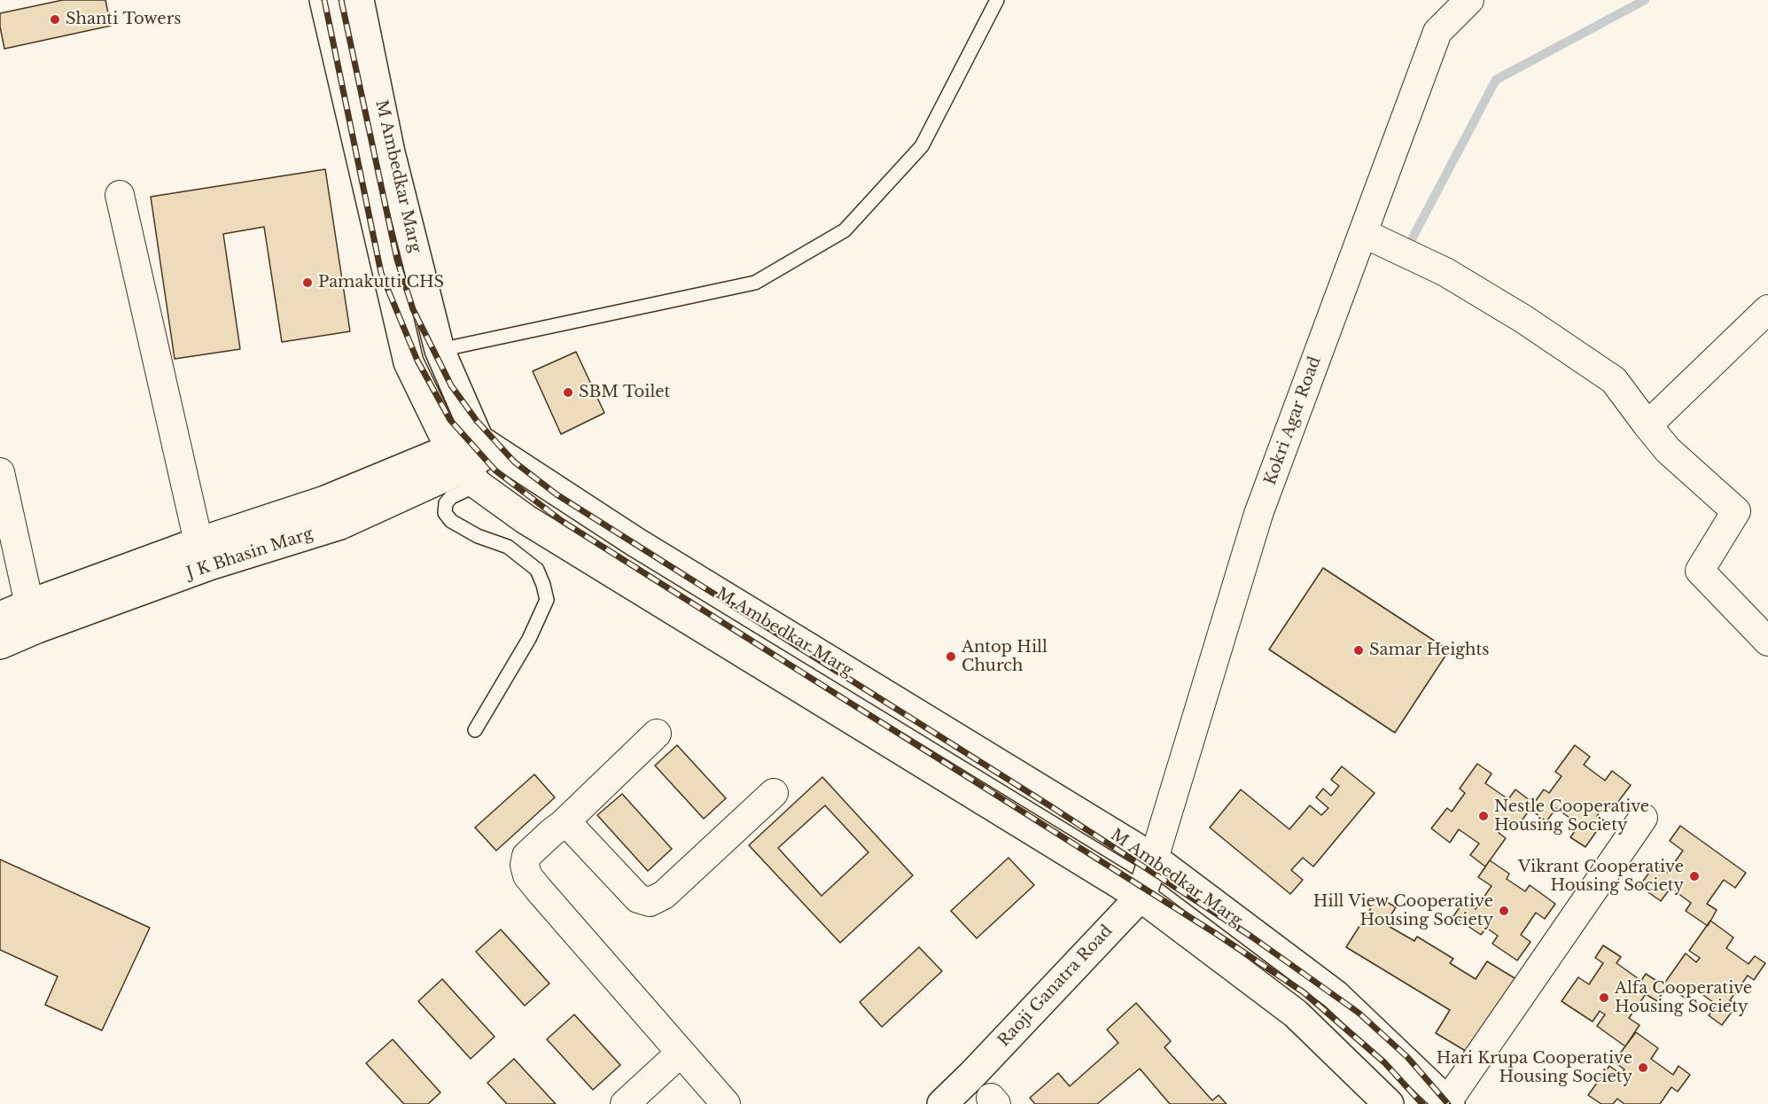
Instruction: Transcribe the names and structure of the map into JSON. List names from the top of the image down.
{
  "streets": {
    "main road": ["M Ambedkar Marg", "J K Bhasin Marg", "Raoji Ganatra Road"],
    "street": ["Kokri Agar Road"]
  },
  "crossings": [
    ["M Ambedkar Marg", "Kokri Agar Road"],
    ["M Ambedkar Marg", "J K Bhasin Marg"],
    ["M Ambedkar Marg", "Raoji Ganatra Road"],
    ["Kokri Agar Road", "Raoji Ganatra Road"]
  ],
  "places": [
    "Shanti Towers",
    "Pamakutti CHS",
    "SBM Toilet",
    "Samar Heights",
    "Antop Hill Church",
    "Nestle Cooperative Housing Society",
    "Vikrant Cooperative Housing Society",
    "Hill View Cooperative Housing Society",
    "Alfa Cooperative Housing Society",
    "Hari Krupa Cooperative Housing Society"
  ]
}
